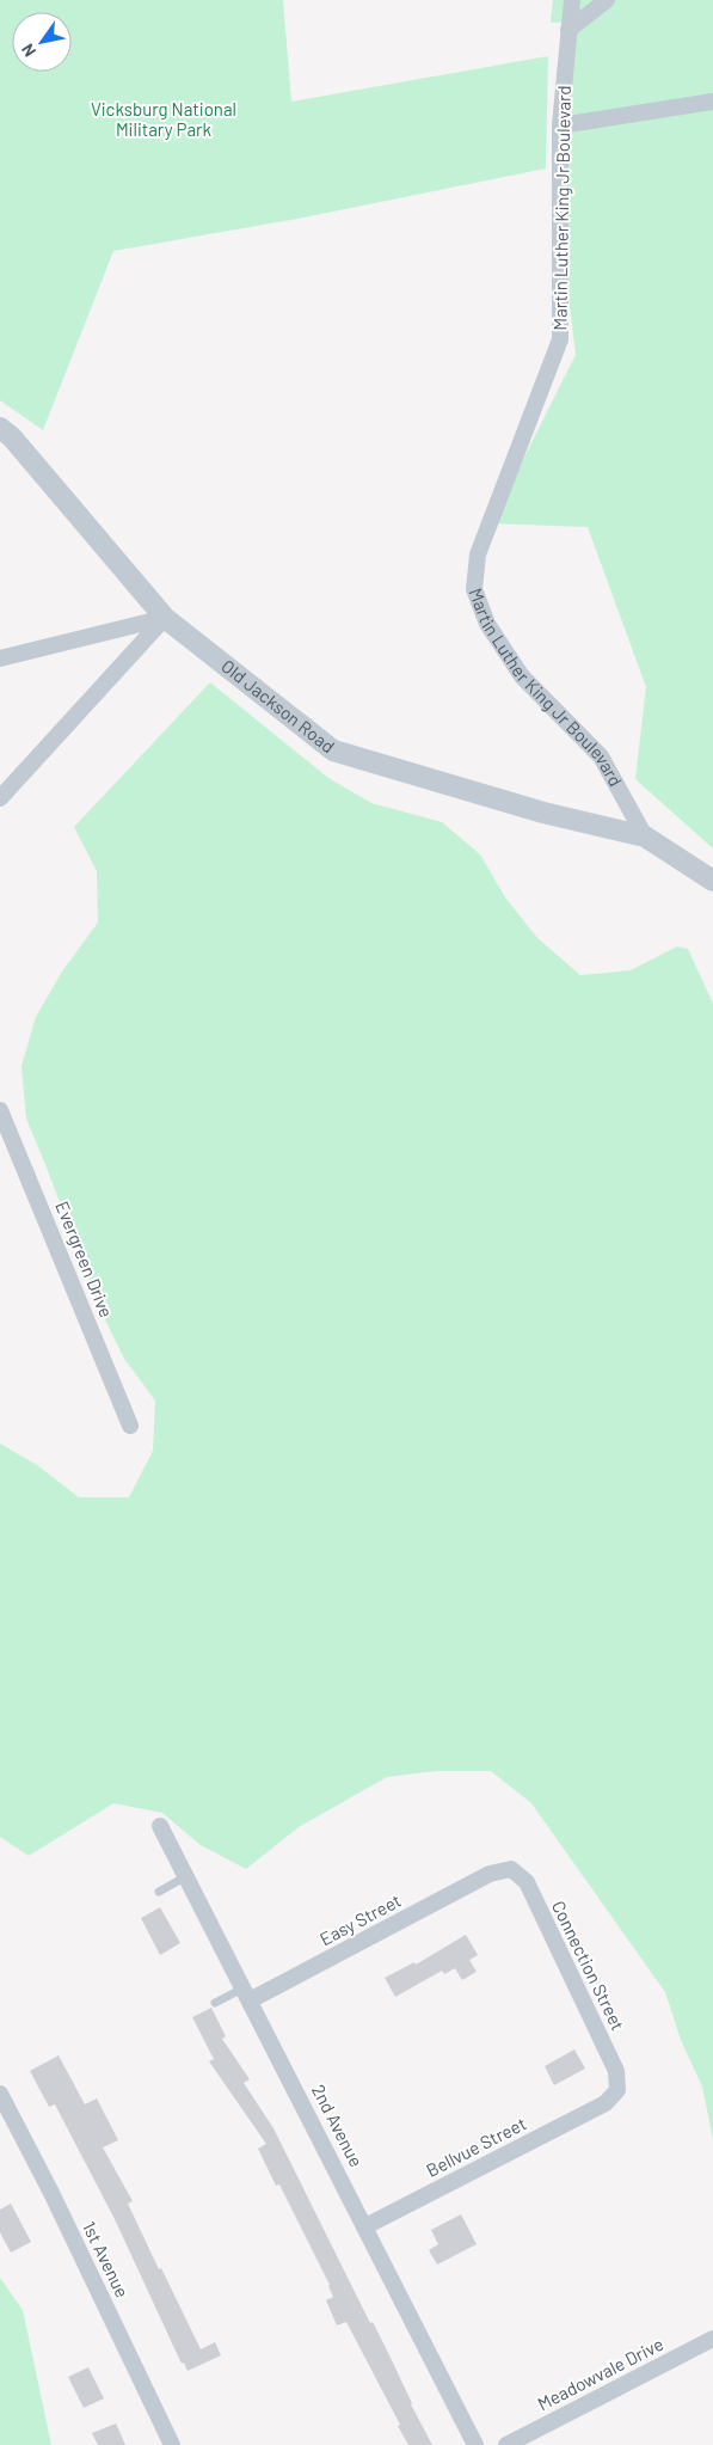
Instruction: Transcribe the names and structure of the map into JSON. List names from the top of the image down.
{
  "streets": {
    "street": [
      "Martin Luther King Jr Boulevard",
      "Old Jackson Road",
      "Evergreen Drive",
      "Easy Street",
      "Connection Street",
      "2nd Avenue",
      "Bellvue Street",
      "1st Avenue",
      "Meadowvale Drive"
    ]
  },
  "crossings": [
    ["Martin Luther King Jr Boulevard", "Old Jackson Road"],
    ["Easy Street", "Connection Street"],
    ["Easy Street", "2nd Avenue"],
    ["Connection Street", "Bellvue Street"],
    ["2nd Avenue", "Bellvue Street"]
  ],
  "parks": ["Vicksburg National Military Park"],
  "north": "bottom left"
}
